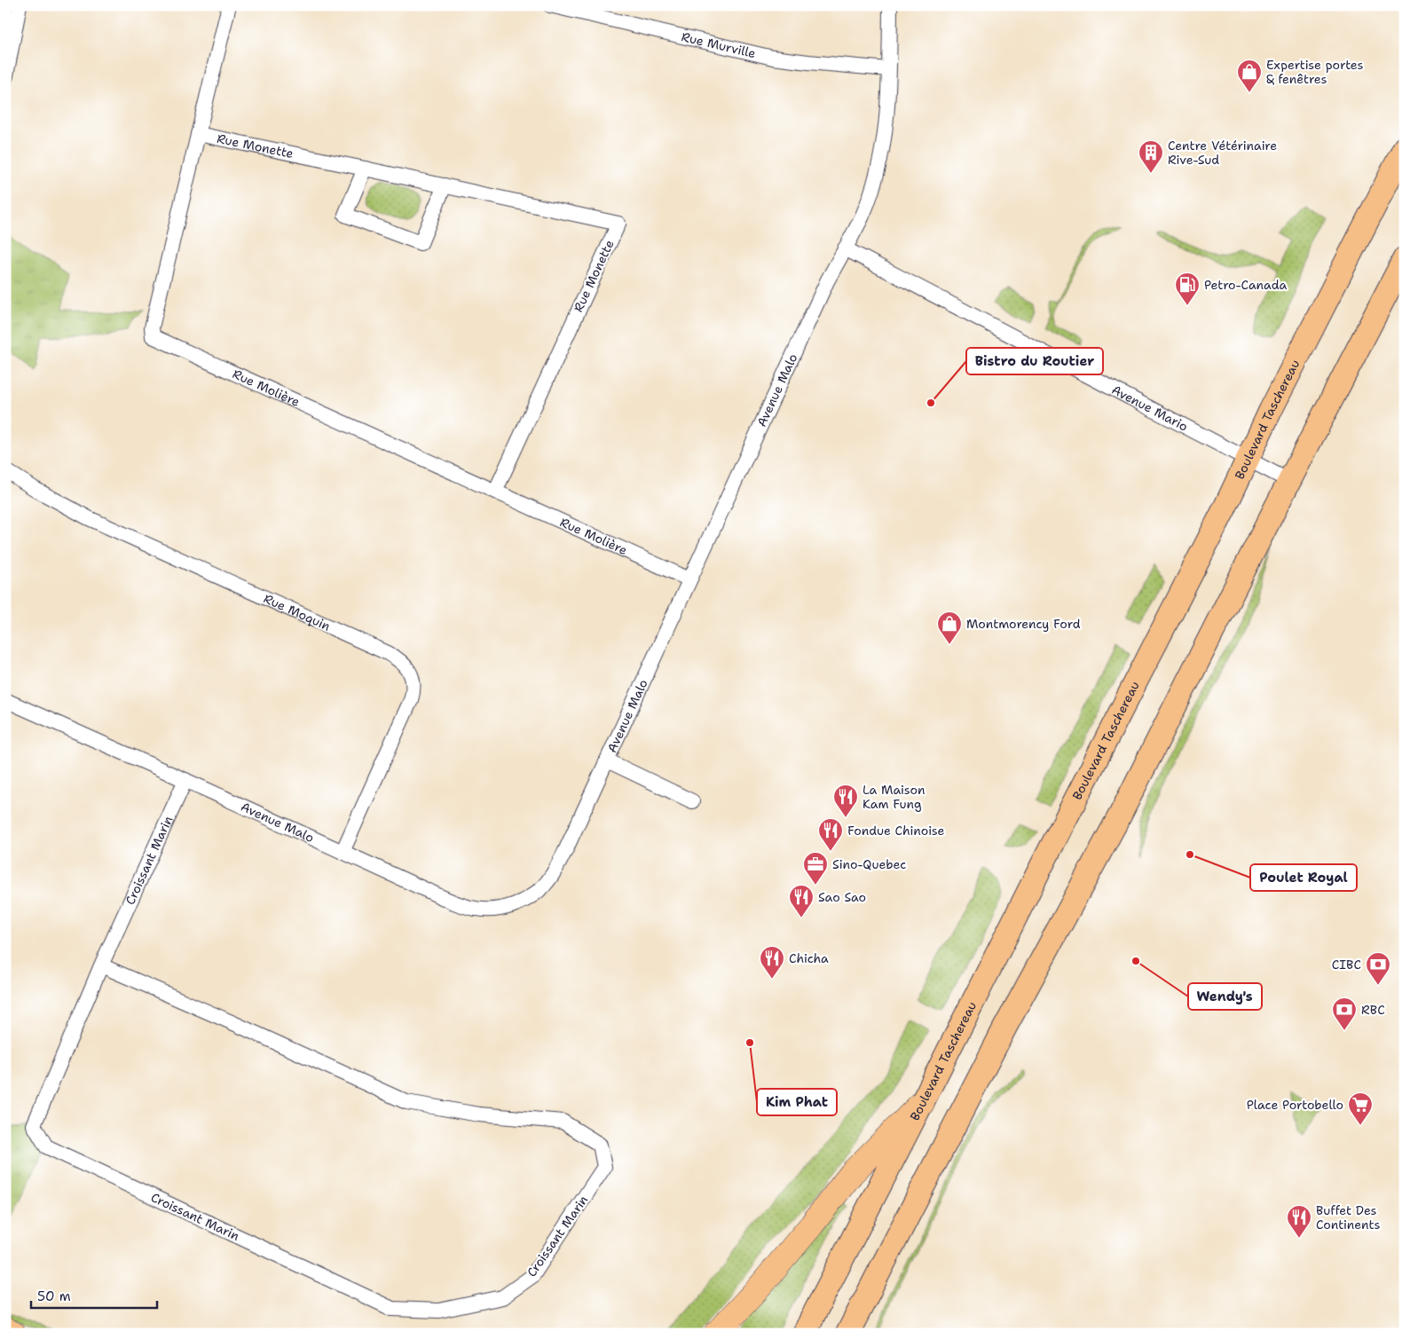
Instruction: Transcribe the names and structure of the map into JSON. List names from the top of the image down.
{
  "streets": {
    "main road": ["Boulevard Taschereau"],
    "street": [
      "Rue Murville",
      "Rue Monette",
      "Rue Molière",
      "Avenue Malo",
      "Avenue Mario",
      "Rue Moquin",
      "Croissant Marin"
    ]
  },
  "crossings": [
    ["Rue Murville", "Avenue Malo"],
    ["Rue Monette", "Rue Molière"],
    ["Rue Molière", "Avenue Malo"],
    ["Avenue Malo", "Avenue Mario"],
    ["Avenue Malo", "Rue Moquin"],
    ["Avenue Malo", "Croissant Marin"],
    ["Avenue Mario", "Boulevard Taschereau"]
  ],
  "places": {
    "shop": ["Expertise portes & fenêtres", "Montmorency Ford"],
    "building": ["Centre Vétérinaire Rive-Sud"],
    "fuel station": ["Petro-Canada"],
    "other": [
      "Bistro du Routier",
      "Poulet Royal",
      "Wendy's",
      "Kim Phat"
    ],
    "restaurant": [
      "La Maison Kam Fung",
      "Fondue Chinoise",
      "Sao Sao",
      "Chicha",
      "Buffet Des Continents"
    ],
    "office": ["Sino-Quebec"],
    "bank": ["CIBC", "RBC"],
    "supermarket": ["Place Portobello"]
  },
  "scale_bar": "50 m"
}
